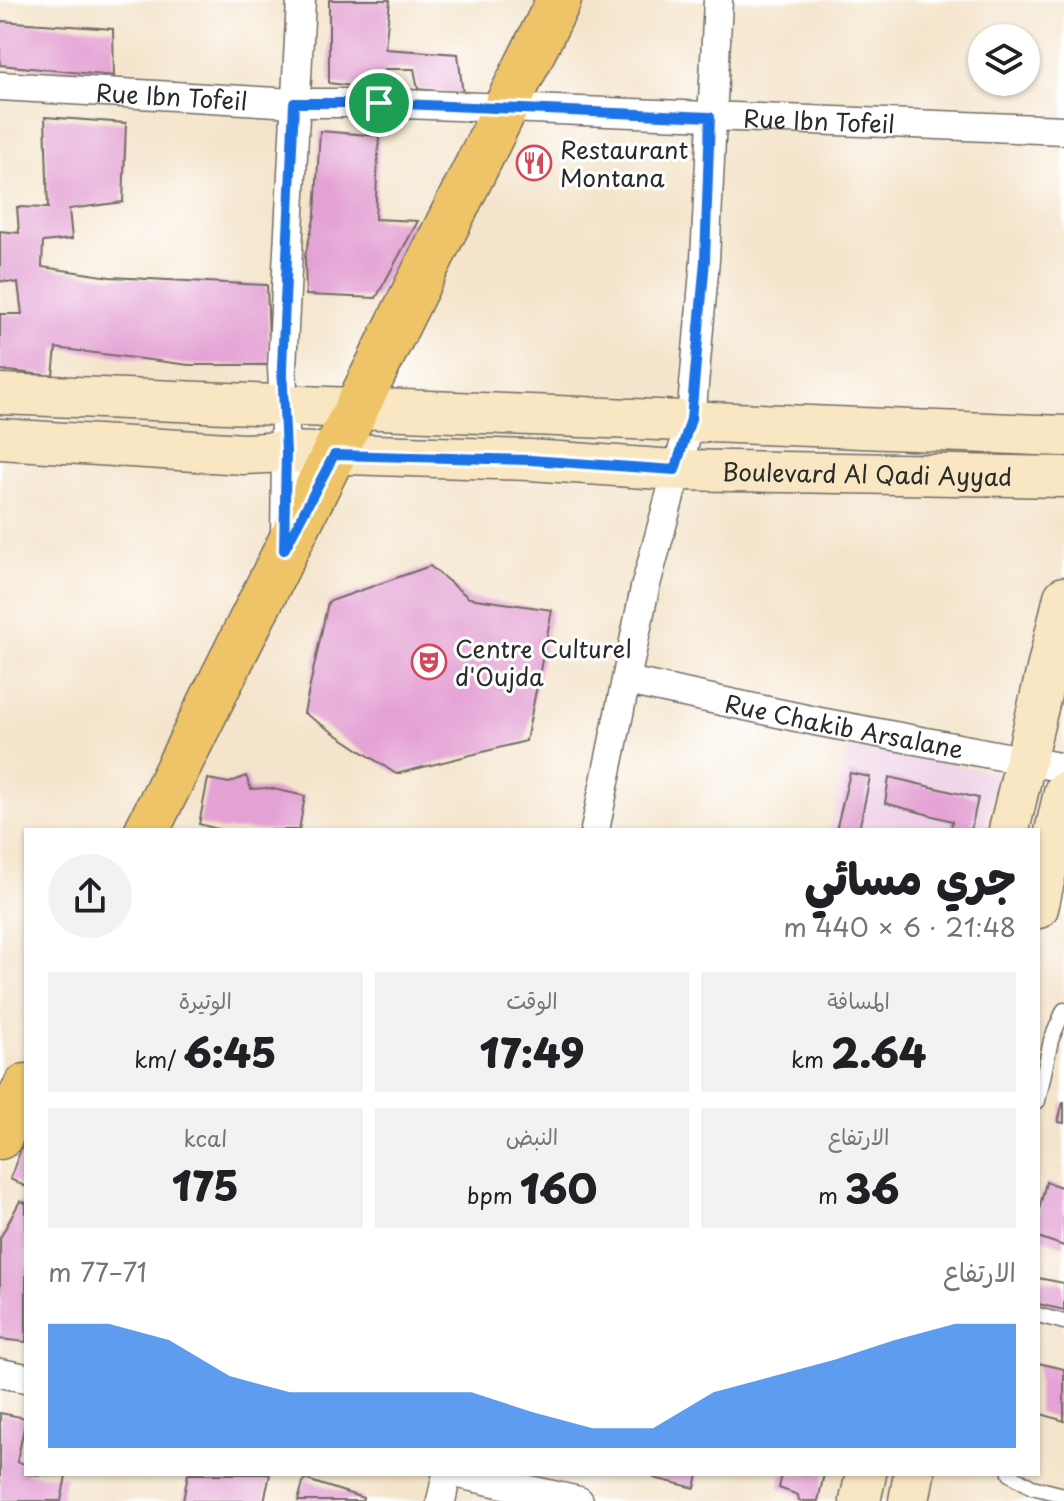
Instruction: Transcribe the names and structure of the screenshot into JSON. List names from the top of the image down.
{
  "streets": {
    "main road": ["Boulevard Al Qadi Ayyad"],
    "street": ["Rue Ibn Tofeil", "Rue Chakib Arsalane"]
  },
  "places": {
    "restaurant": ["Restaurant Montana"],
    "theatre": ["Centre Culturel d'Oujda"]
  },
  "page": {
    "heading": ["جري مسائي", "21:48 · 6 × 440 m"],
    "stats": [
      ["المسافة", "2.64 km"],
      ["الوقت", "17:49"],
      ["الوتيرة", "6:45 /km"],
      ["الارتفاع", "36 m"],
      ["النبض", "160 bpm"],
      ["kcal", "175"]
    ],
    "chart": ["الارتفاع", "71–77 m"]
  }
}
